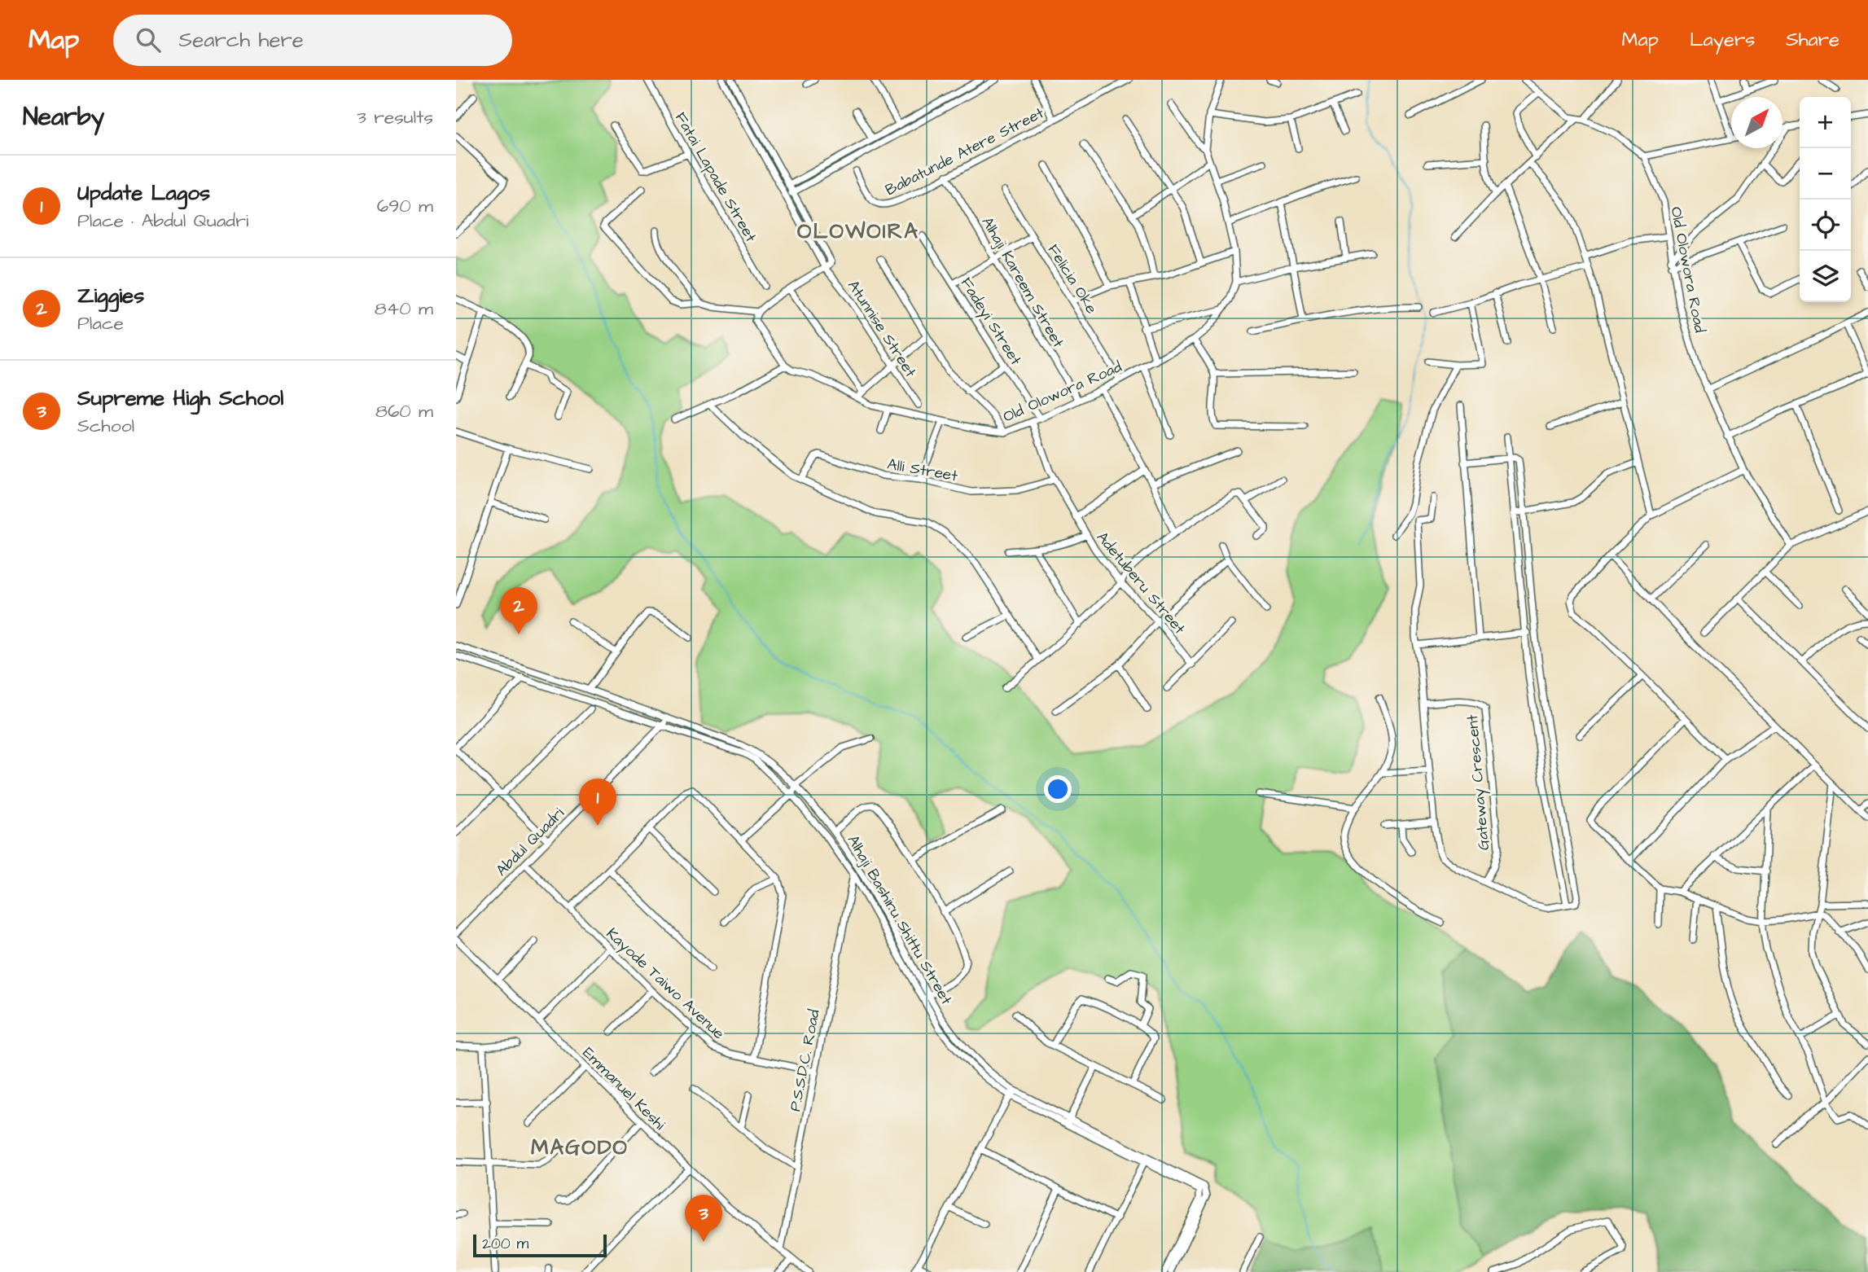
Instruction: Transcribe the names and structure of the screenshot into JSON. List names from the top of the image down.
{
  "streets": {
    "street": [
      "Babatunde Atere Street",
      "Fatai Lapade Street",
      "Old Olowora Road",
      "Felicia Oke",
      "Alhaji Kareem Street",
      "Fadeyi Street",
      "Atunnise Street",
      "Alli Street",
      "Adetuberu Street",
      "Gateway Crescent",
      "Abdul Quadri",
      "Alhaji Bashiru Shittu Street",
      "Kayode Taiwo Avenue",
      "P.S.S.D.C. Road",
      "Emmanuel Keshi"
    ]
  },
  "crossings": [
    ["Babatunde Atere Street", "Alhaji Kareem Street"],
    ["Old Olowora Road", "Felicia Oke"],
    ["Old Olowora Road", "Alhaji Kareem Street"],
    ["Old Olowora Road", "Fadeyi Street"],
    ["Old Olowora Road", "Adetuberu Street"],
    ["Alli Street", "Adetuberu Street"],
    ["Abdul Quadri", "Alhaji Bashiru Shittu Street"],
    ["Abdul Quadri", "Kayode Taiwo Avenue"],
    ["Alhaji Bashiru Shittu Street", "P.S.S.D.C. Road"],
    ["Kayode Taiwo Avenue", "P.S.S.D.C. Road"],
    ["P.S.S.D.C. Road", "Emmanuel Keshi"]
  ],
  "districts": ["OLOWOIRA", "MAGODO"],
  "scale_bar": "200 m",
  "north": "top right",
  "page": {
    "header": "Map",
    "search": "Search here",
    "nav": ["Map", "Layers", "Share"],
    "heading": ["Nearby", "3 results"],
    "map_buttons": ["+", "−"],
    "list": [
      {
        "mark": "1",
        "name": "Update Lagos",
        "note": "Place · Abdul Quadri",
        "value": "690 m"
      },
      {
        "mark": "2",
        "name": "Ziggies",
        "note": "Place",
        "value": "840 m"
      },
      {
        "mark": "3",
        "name": "Supreme High School",
        "note": "School",
        "value": "860 m"
      }
    ],
    "pins": ["2", "1", "3"],
    "scale": "200 m"
  }
}
